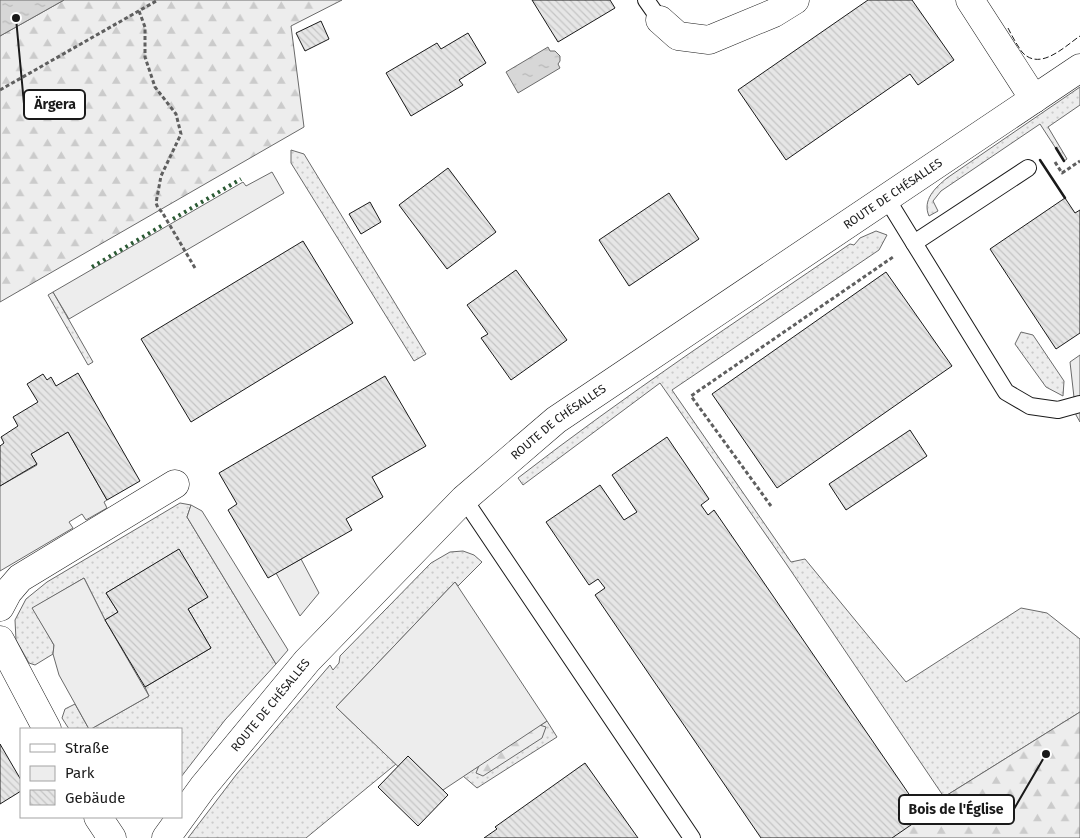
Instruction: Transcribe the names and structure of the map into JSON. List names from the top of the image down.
{
  "streets": {
    "street": ["ROUTE DE CHÉSALLES"]
  },
  "places": ["Ärgera", "Bois de l'Église"],
  "legend": ["Straße", "Park", "Gebäude"]
}
